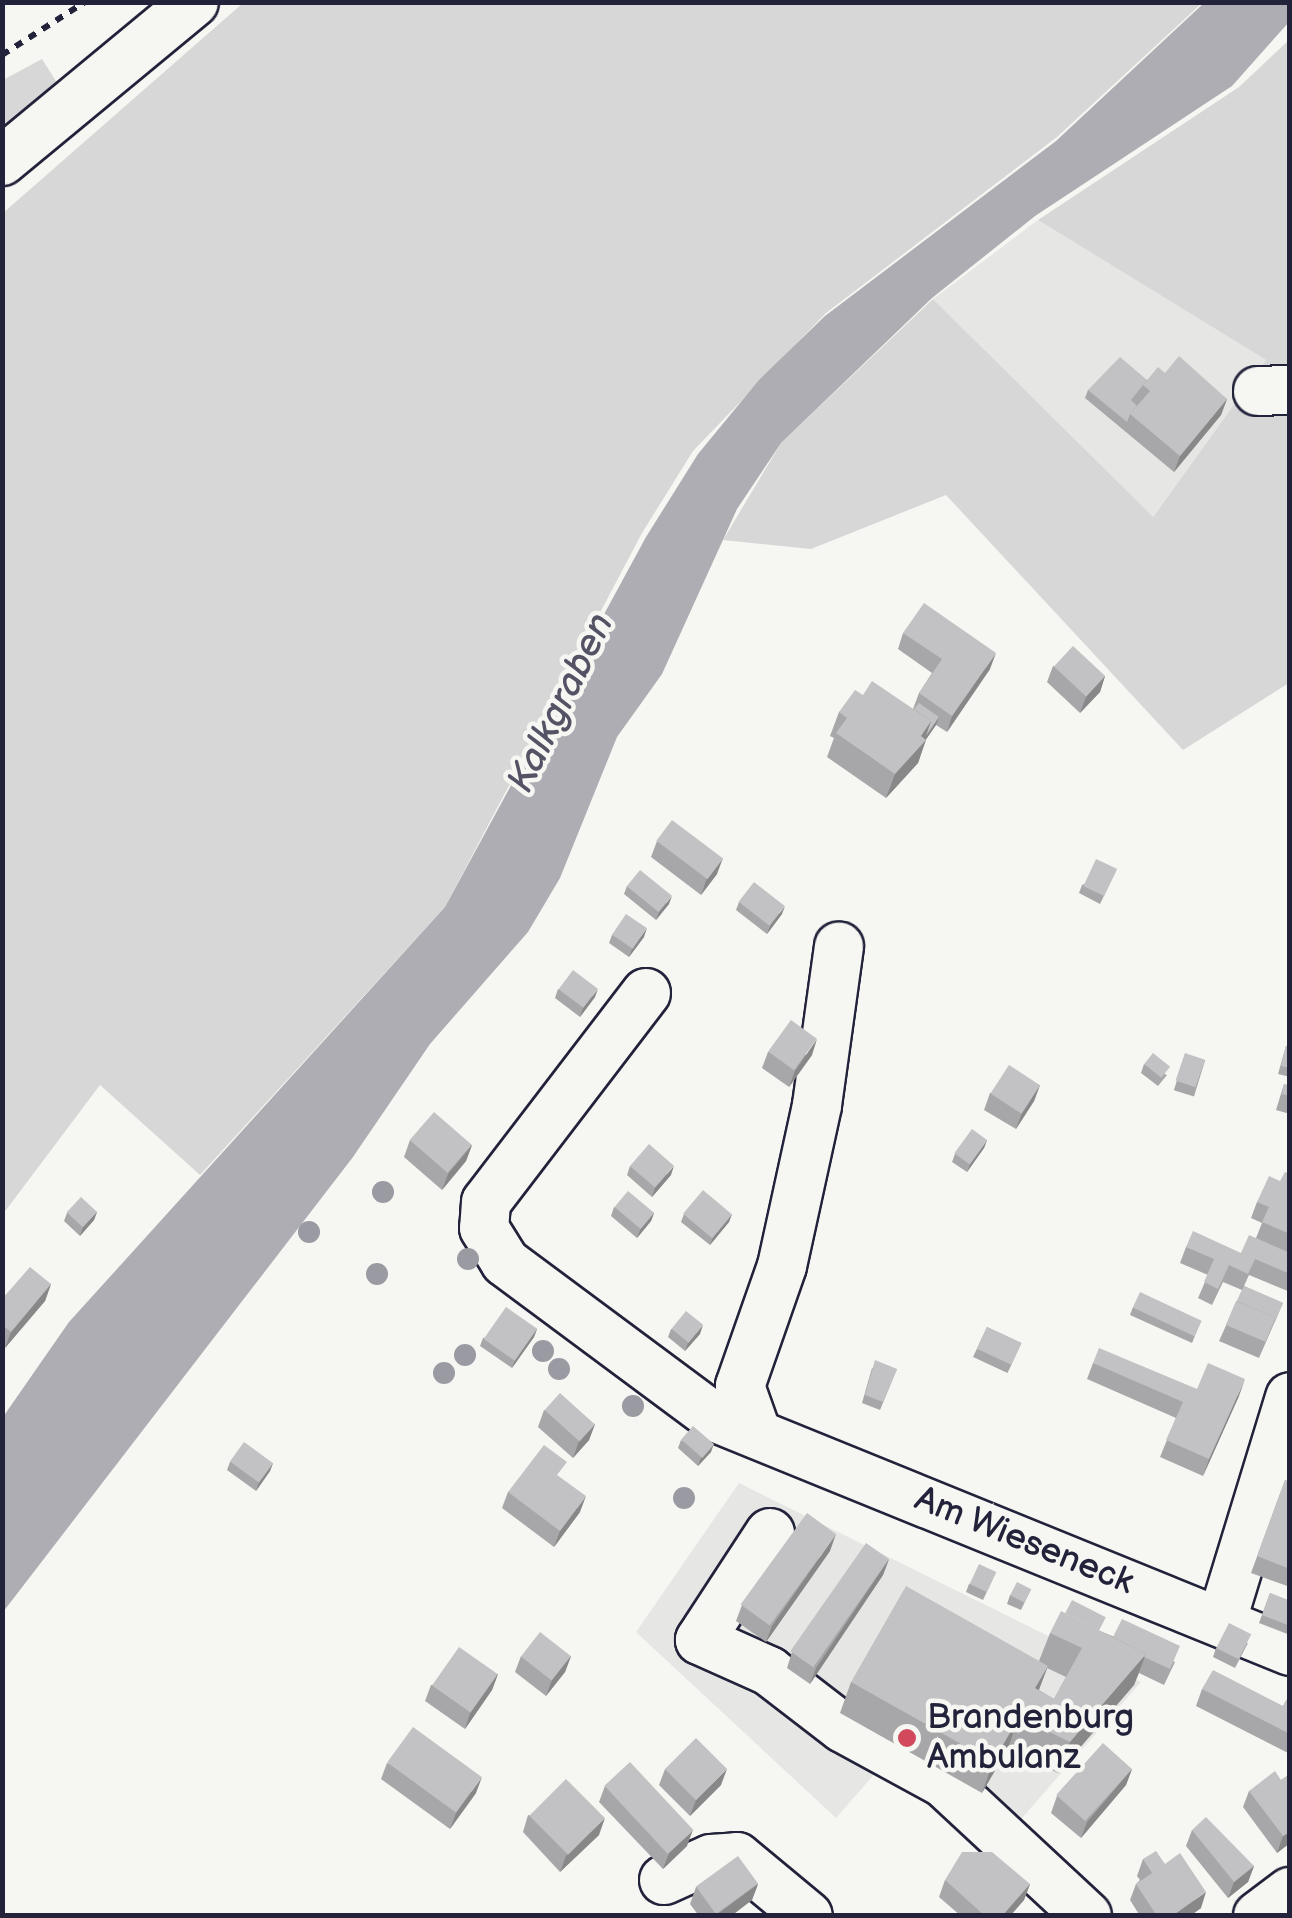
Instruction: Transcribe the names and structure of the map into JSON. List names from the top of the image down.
{
  "streets": {
    "street": ["Am Wieseneck"]
  },
  "water": ["Kalkgraben"],
  "places": ["Brandenburg Ambulanz"]
}
